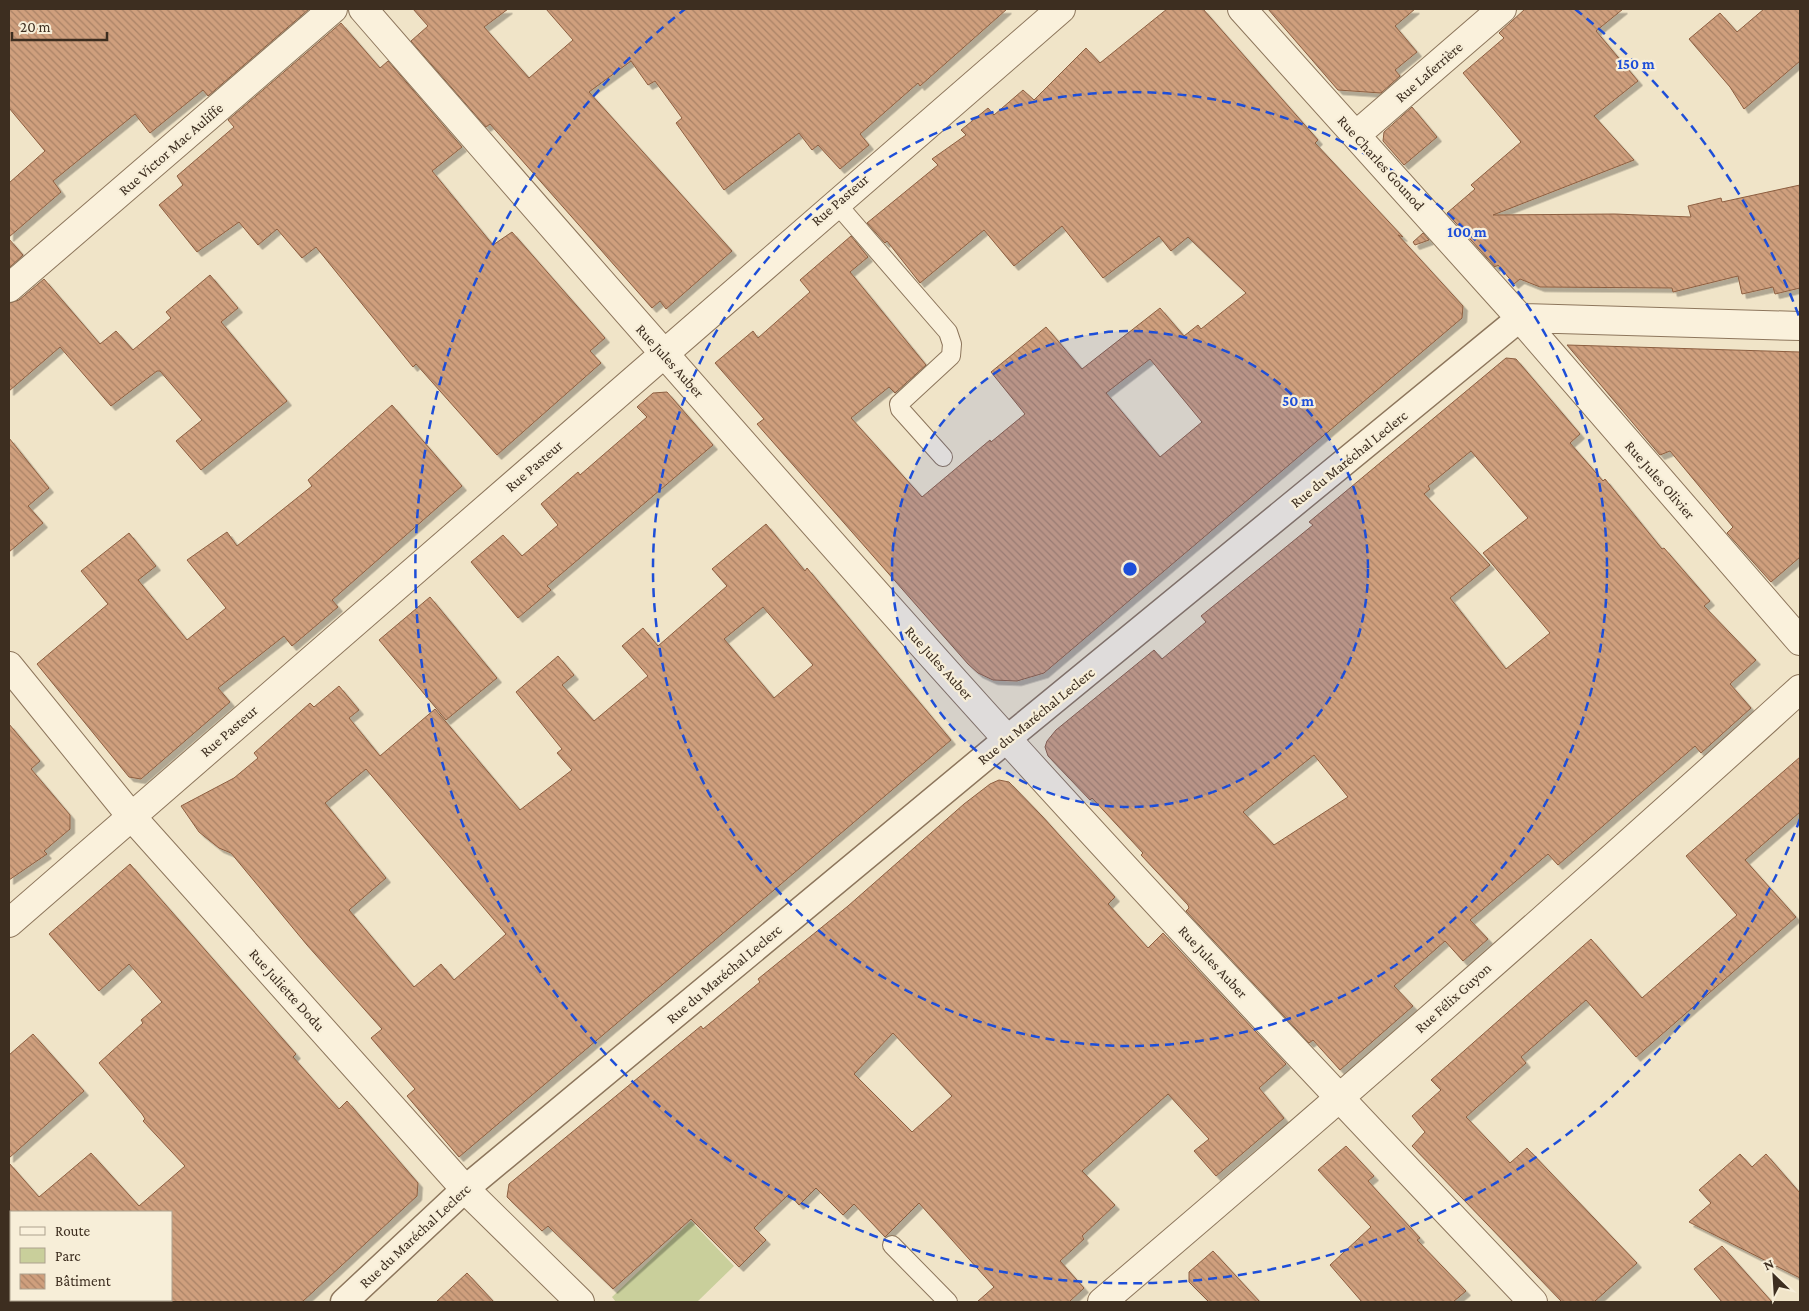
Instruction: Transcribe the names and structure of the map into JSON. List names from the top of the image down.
{
  "streets": {
    "street": [
      "Rue Laferrière",
      "Rue Victor Mac Auliffe",
      "Rue Charles Gounod",
      "Rue Pasteur",
      "Rue Jules Auber",
      "Rue du Maréchal Leclerc",
      "Rue Jules Olivier",
      "Rue Juliette Dodu",
      "Rue Félix Guyon"
    ]
  },
  "crossings": [
    ["Rue Laferrière", "Rue Charles Gounod"],
    ["Rue Charles Gounod", "Rue du Maréchal Leclerc"],
    ["Rue Charles Gounod", "Rue Jules Olivier"],
    ["Rue Pasteur", "Rue Jules Auber"],
    ["Rue Pasteur", "Rue Juliette Dodu"],
    ["Rue Jules Auber", "Rue du Maréchal Leclerc"],
    ["Rue Jules Auber", "Rue Félix Guyon"],
    ["Rue du Maréchal Leclerc", "Rue Jules Olivier"],
    ["Rue du Maréchal Leclerc", "Rue Juliette Dodu"]
  ],
  "legend": ["Route", "Parc", "Bâtiment"],
  "scale_bar": "20 m",
  "north": "top left",
  "rings": ["150 m", "100 m", "50 m"]
}
